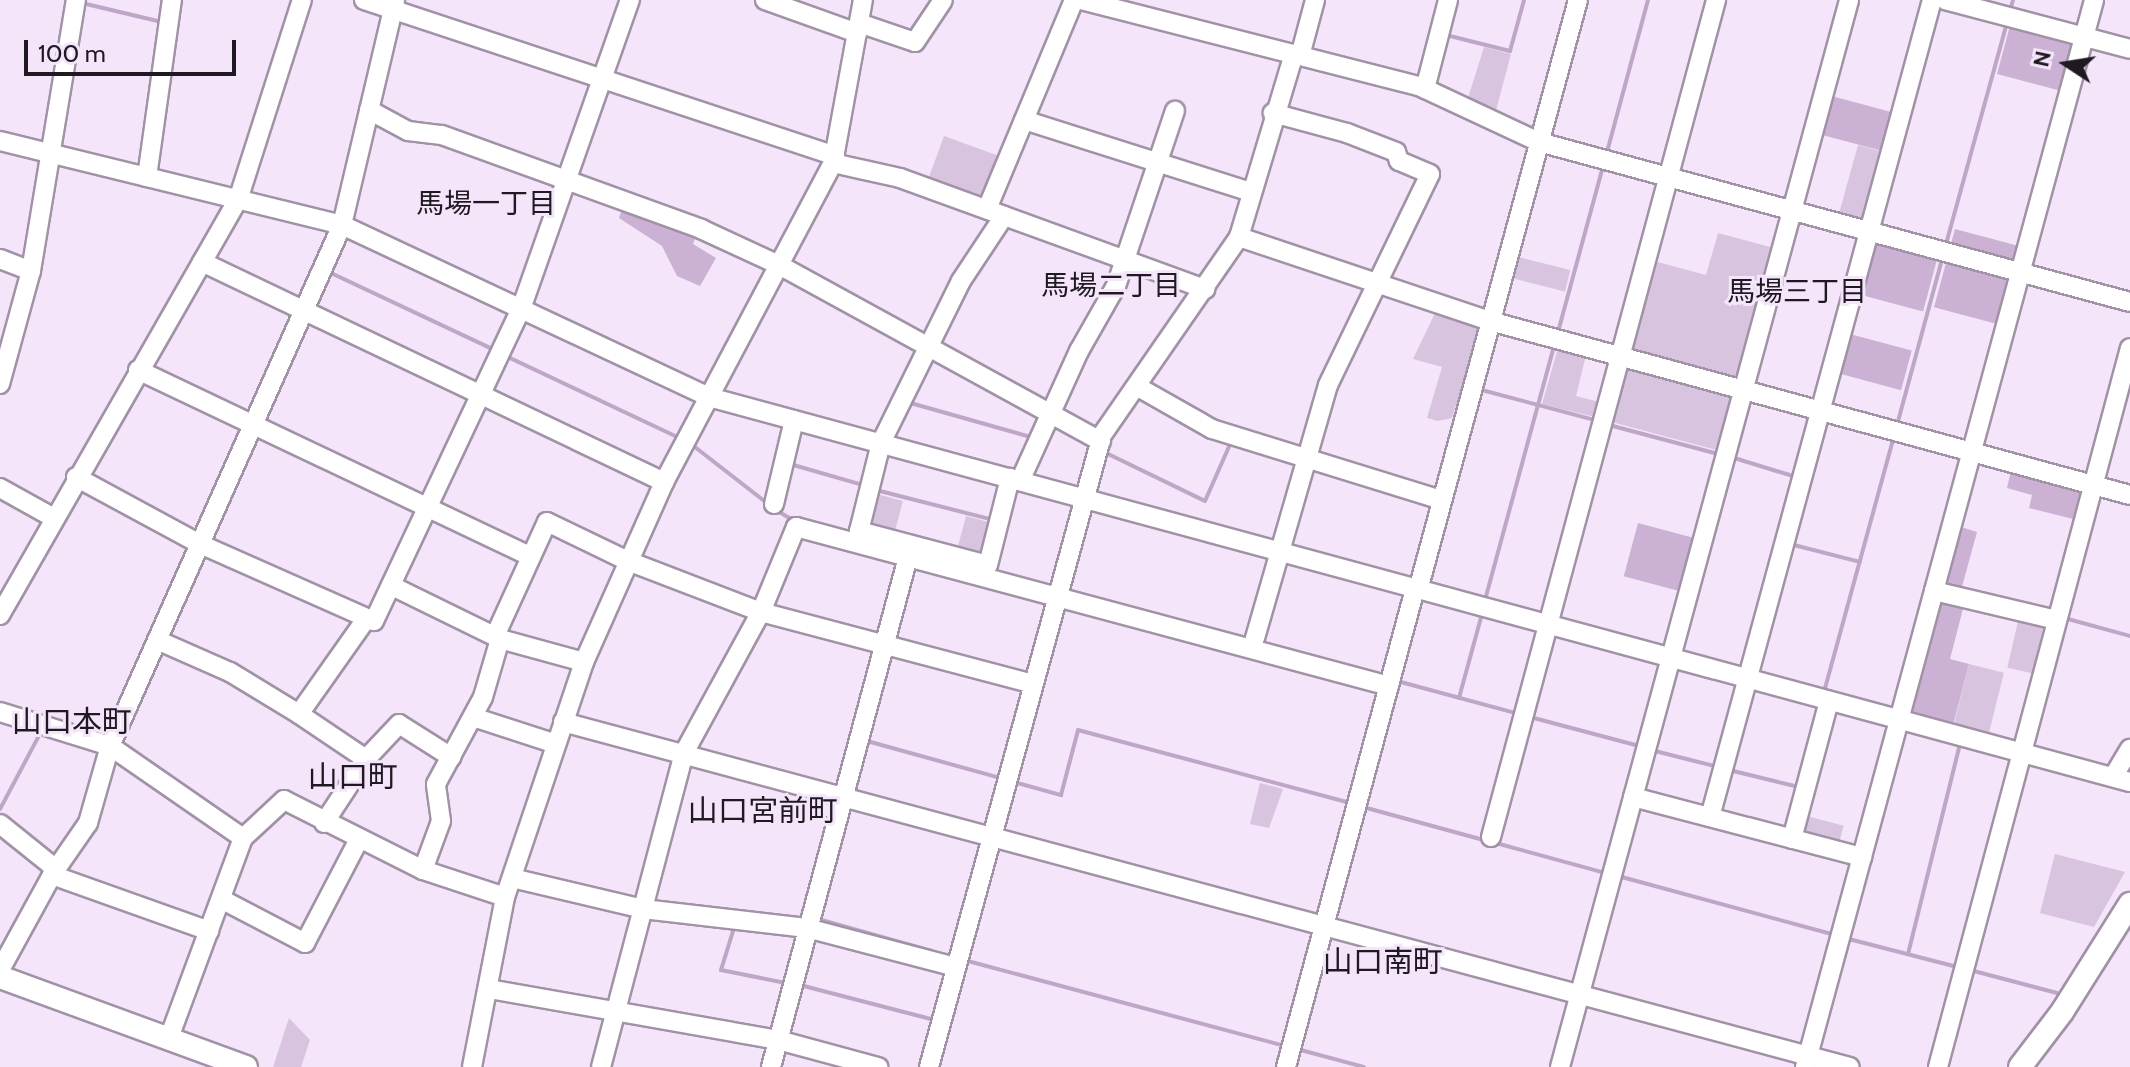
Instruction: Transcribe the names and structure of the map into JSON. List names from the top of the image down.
{
  "districts": [
    "馬場一丁目",
    "馬場二丁目",
    "馬場三丁目",
    "山口本町",
    "山口町",
    "山口宮前町",
    "山口南町"
  ],
  "scale_bar": "100 m",
  "north": "left"
}
